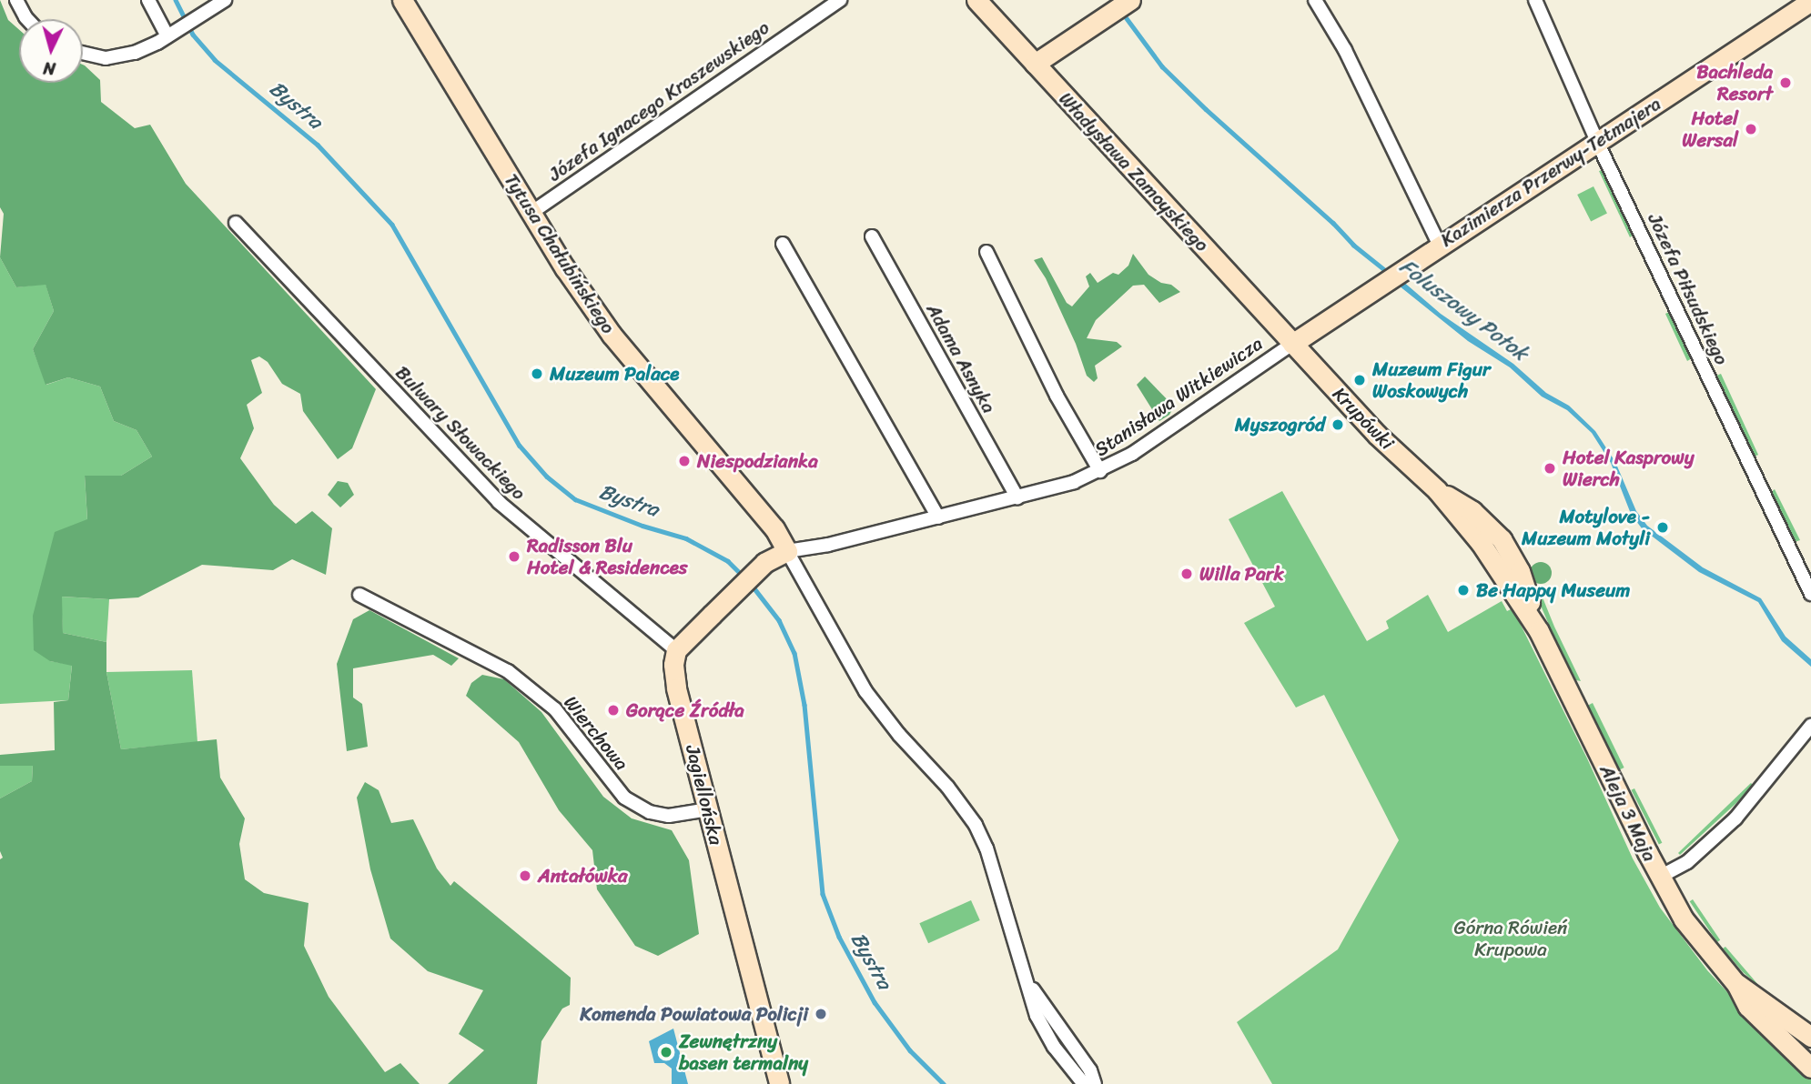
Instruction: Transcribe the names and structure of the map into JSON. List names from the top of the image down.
{
  "streets": {
    "street": [
      "Józefa Ignacego Kraszewskiego",
      "Władysława Zamoyskiego",
      "Kazimierza Przerwy-Tetmajera",
      "Tytusa Chałubińskiego",
      "Józefa Piłsudskiego",
      "Adama Asnyka",
      "Stanisława Witkiewicza",
      "Krupówki",
      "Bulwary Słowackiego",
      "Wierchowa",
      "Jagiellońska",
      "Aleja 3 Maja"
    ]
  },
  "crossings": [
    ["Józefa Ignacego Kraszewskiego", "Tytusa Chałubińskiego"],
    ["Władysława Zamoyskiego", "Kazimierza Przerwy-Tetmajera"],
    ["Władysława Zamoyskiego", "Stanisława Witkiewicza"],
    ["Władysława Zamoyskiego", "Krupówki"],
    ["Kazimierza Przerwy-Tetmajera", "Józefa Piłsudskiego"],
    ["Kazimierza Przerwy-Tetmajera", "Stanisława Witkiewicza"],
    ["Kazimierza Przerwy-Tetmajera", "Krupówki"],
    ["Tytusa Chałubińskiego", "Stanisława Witkiewicza"],
    ["Adama Asnyka", "Stanisława Witkiewicza"],
    ["Stanisława Witkiewicza", "Krupówki"],
    ["Krupówki", "Aleja 3 Maja"],
    ["Bulwary Słowackiego", "Jagiellońska"],
    ["Wierchowa", "Jagiellońska"]
  ],
  "water": ["Bystra", "Foluszowy Potok"],
  "parks": ["Górna Rówień Krupowa"],
  "places": [
    "Bachleda Resort",
    "Hotel Wersal",
    "Muzeum Palace",
    "Muzeum Figur Woskowych",
    "Myszogród",
    "Niespodzianka",
    "Hotel Kasprowy Wierch",
    "Motylove - Muzeum Motyli",
    "Radisson Blu Hotel & Residences",
    "Willa Park",
    "Be Happy Museum",
    "Gorące Źródła",
    "Antałówka",
    "Komenda Powiatowa Policji",
    "Zewnętrzny basen termalny"
  ],
  "north": "bottom"
}
